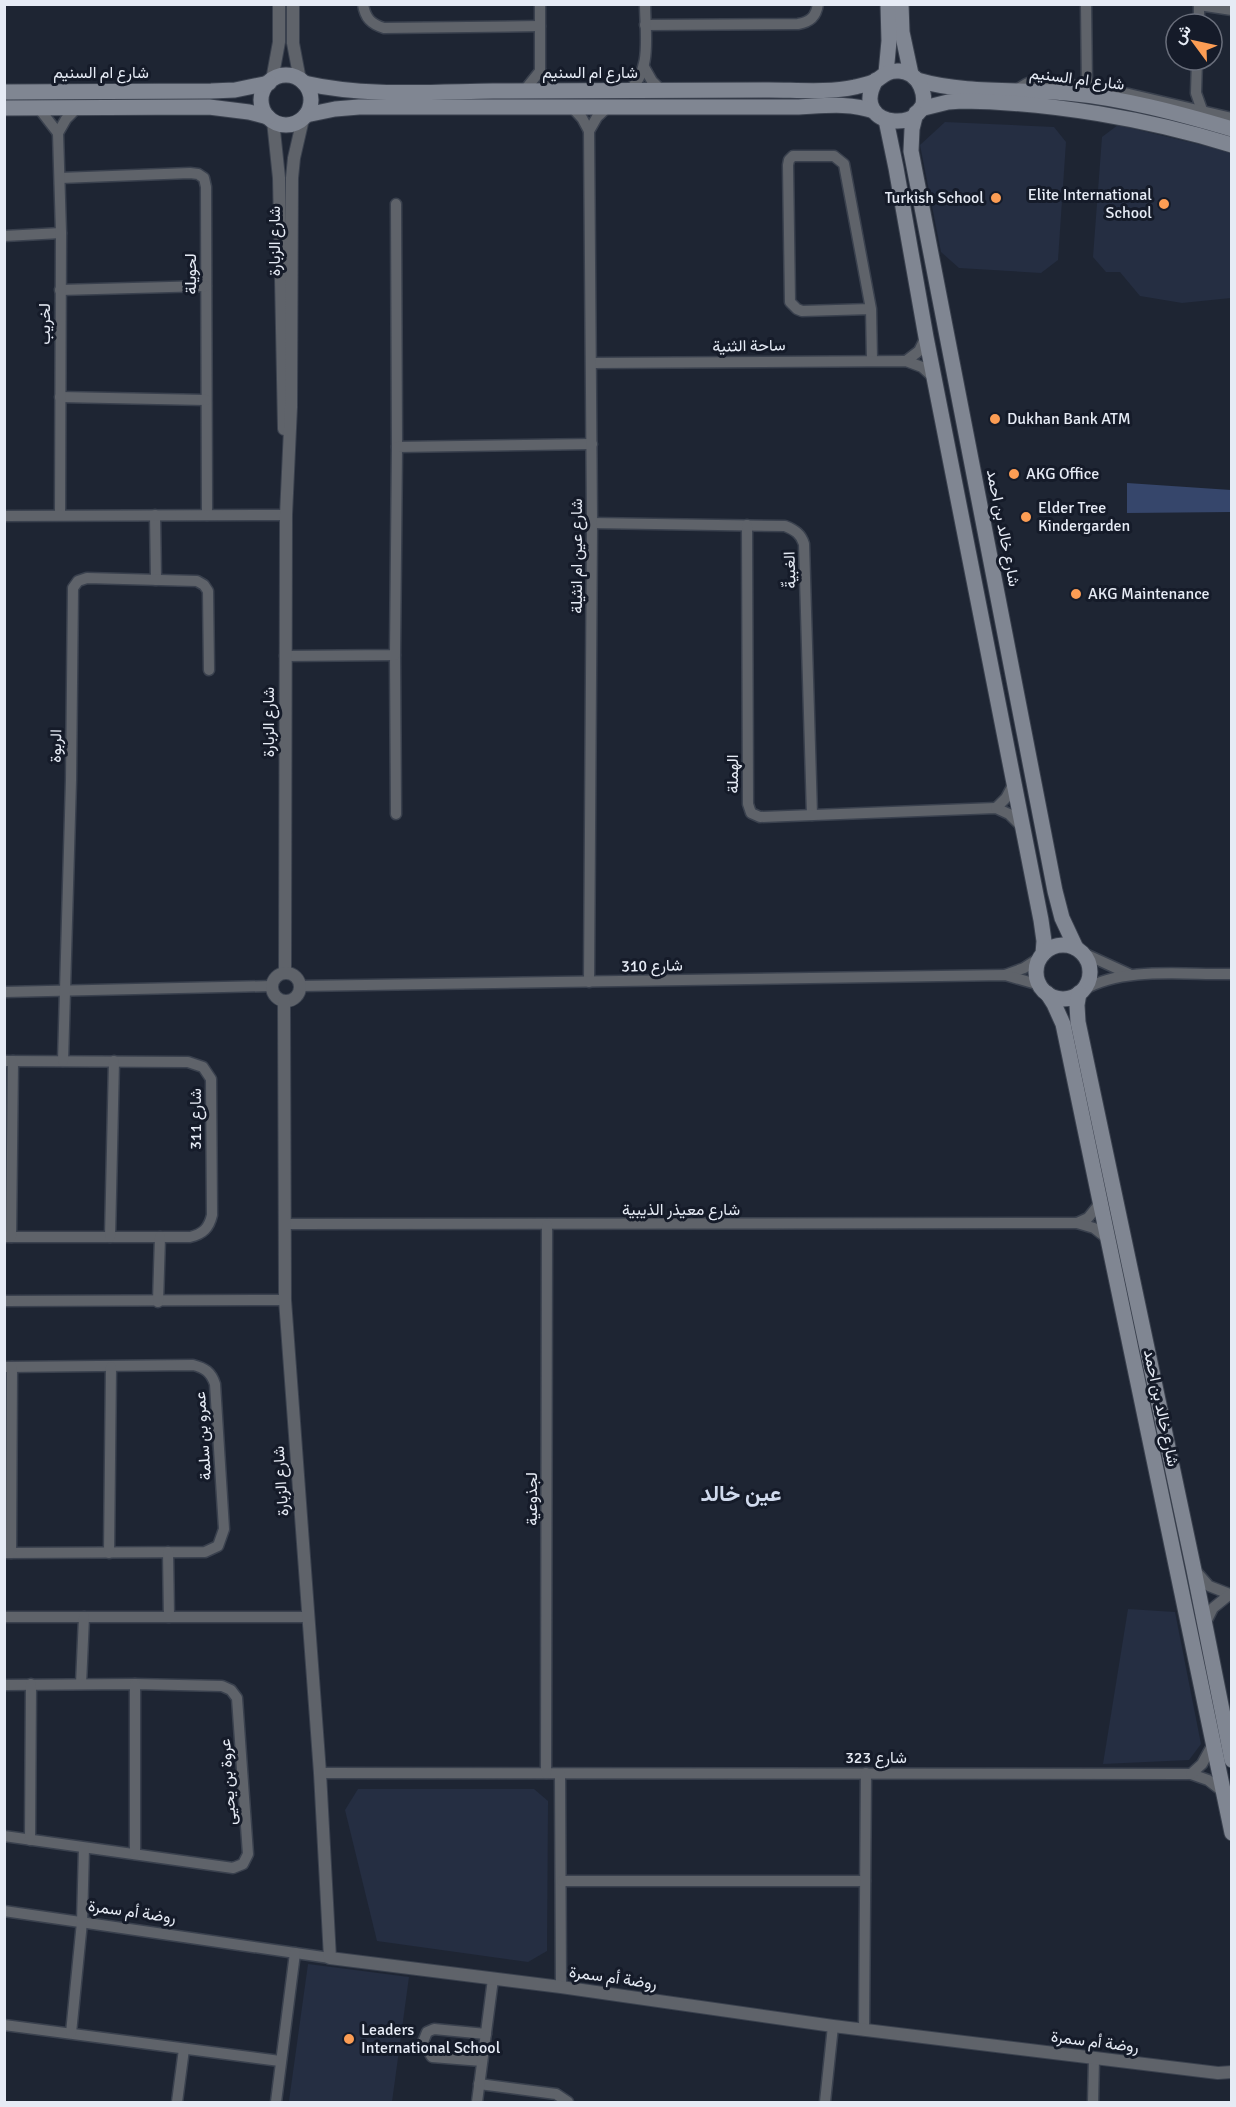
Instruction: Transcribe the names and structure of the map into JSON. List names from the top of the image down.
{
  "streets": {
    "main road": ["شارع ام السنيم", "شارع خالد بن احمد"],
    "street": [
      "شارع الزبارة",
      "لحويلة",
      "لخريب",
      "ساحة الثنية",
      "شارع عين ام انثيلة",
      "الغبيةّ",
      "الربوة",
      "الهملة",
      "شارع 310",
      "شارع 311",
      "شارع معيذر الذيبية",
      "عمرو بن سلمة",
      "لجذوعية",
      "شارع 323",
      "عروة بن يحيى",
      "روضة أم سمرة"
    ]
  },
  "crossings": [
    ["شارع ام السنيم", "شارع الزبارة"],
    ["شارع ام السنيم", "شارع خالد بن احمد"],
    ["شارع الزبارة", "شارع 310"],
    ["شارع الزبارة", "شارع معيذر الذيبية"],
    ["شارع الزبارة", "شارع 323"],
    ["شارع الزبارة", "روضة أم سمرة"],
    ["لحويلة", "لخريب"],
    ["ساحة الثنية", "شارع عين ام انثيلة"],
    ["شارع خالد بن احمد", "شارع 310"],
    ["شارع خالد بن احمد", "شارع معيذر الذيبية"],
    ["شارع خالد بن احمد", "شارع 323"],
    ["شارع عين ام انثيلة", "الغبيةّ"],
    ["شارع عين ام انثيلة", "شارع 310"],
    ["الغبيةّ", "الهملة"],
    ["شارع معيذر الذيبية", "لجذوعية"],
    ["لجذوعية", "شارع 323"]
  ],
  "districts": ["عين خالد"],
  "places": [
    "Turkish School",
    "Elite International School",
    "Dukhan Bank ATM",
    "AKG Office",
    "Elder Tree Kindergarden",
    "AKG Maintenance",
    "Leaders International School"
  ],
  "north": "top left"
}
